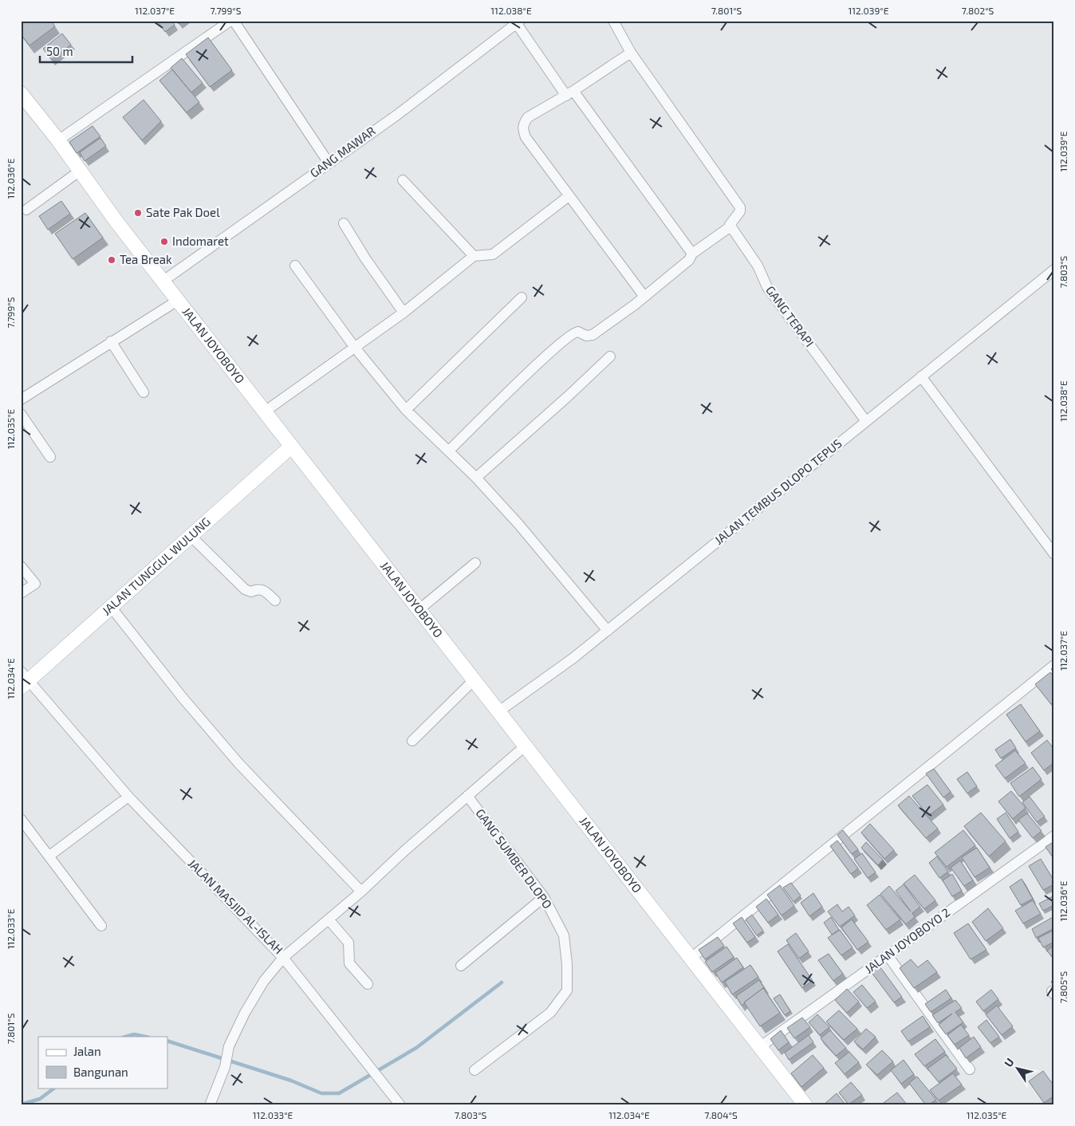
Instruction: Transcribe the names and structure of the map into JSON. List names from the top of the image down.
{
  "streets": {
    "main road": ["JALAN JOYOBOYO", "JALAN TUNGGUL WULUNG"],
    "street": [
      "GANG MAWAR",
      "GANG TERAPI",
      "JALAN TEMBUS DLOPO TEPUS",
      "GANG SUMBER DLOPO",
      "JALAN MASJID AL-ISLAH",
      "JALAN JOYOBOYO 2"
    ]
  },
  "crossings": [
    ["GANG MAWAR", "JALAN JOYOBOYO"],
    ["GANG TERAPI", "JALAN TEMBUS DLOPO TEPUS"],
    ["JALAN JOYOBOYO", "JALAN TEMBUS DLOPO TEPUS"],
    ["JALAN JOYOBOYO", "JALAN TUNGGUL WULUNG"],
    ["JALAN JOYOBOYO", "JALAN MASJID AL-ISLAH"],
    ["JALAN JOYOBOYO", "JALAN JOYOBOYO 2"],
    ["JALAN TUNGGUL WULUNG", "JALAN MASJID AL-ISLAH"],
    ["GANG SUMBER DLOPO", "JALAN MASJID AL-ISLAH"]
  ],
  "places": ["Sate Pak Doel", "Indomaret", "Tea Break"],
  "legend": ["Jalan", "Bangunan"],
  "scale_bar": "50 m",
  "north": "top left",
  "coordinates": [
    "112.037°E",
    "7.799°S",
    "112.038°E",
    "7.801°S",
    "112.039°E",
    "7.802°S",
    "112.036°E",
    "7.803°S",
    "112.035°E",
    "112.034°E",
    "112.033°E",
    "7.805°S",
    "7.804°S"
  ]
}
